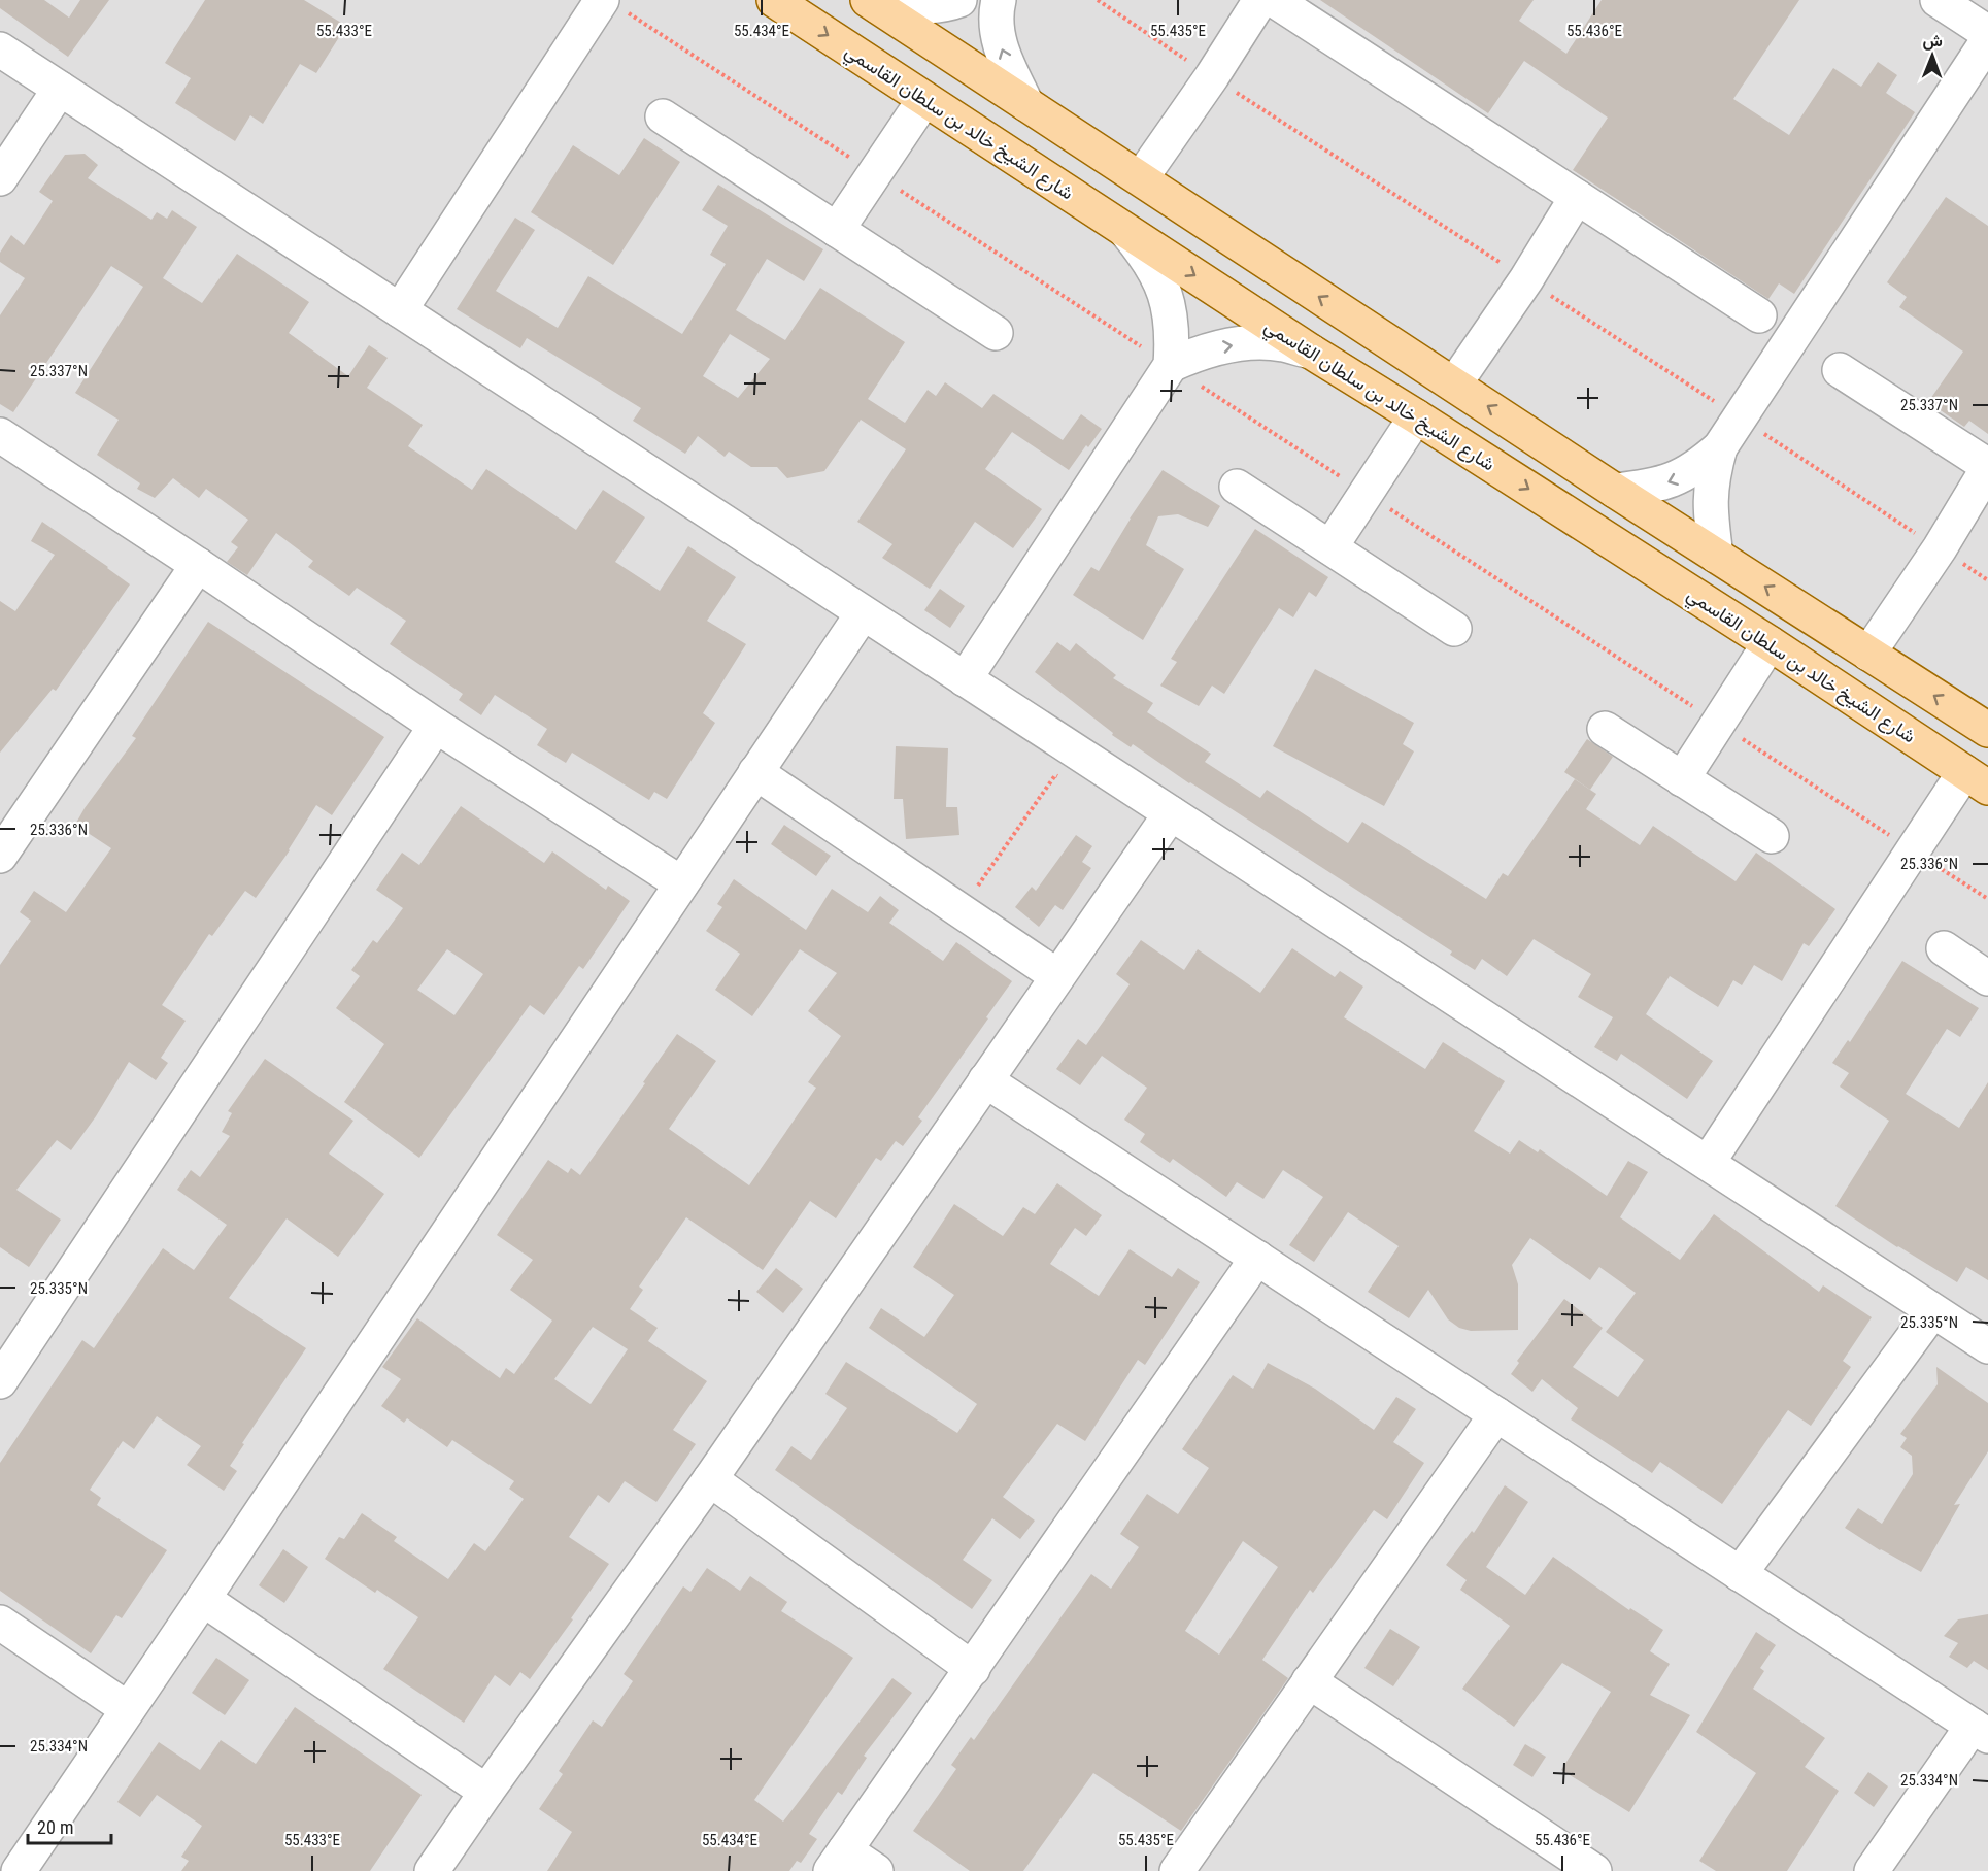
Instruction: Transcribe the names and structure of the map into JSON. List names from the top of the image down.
{
  "streets": {
    "main road": ["شارع الشيخ خالد بن سلطان القاسمي"]
  },
  "scale_bar": "20 m",
  "north": "top",
  "coordinates": [
    "55.433°E",
    "55.434°E",
    "55.435°E",
    "55.436°E",
    "25.337°N",
    "25.336°N",
    "25.335°N",
    "25.334°N"
  ]
}
